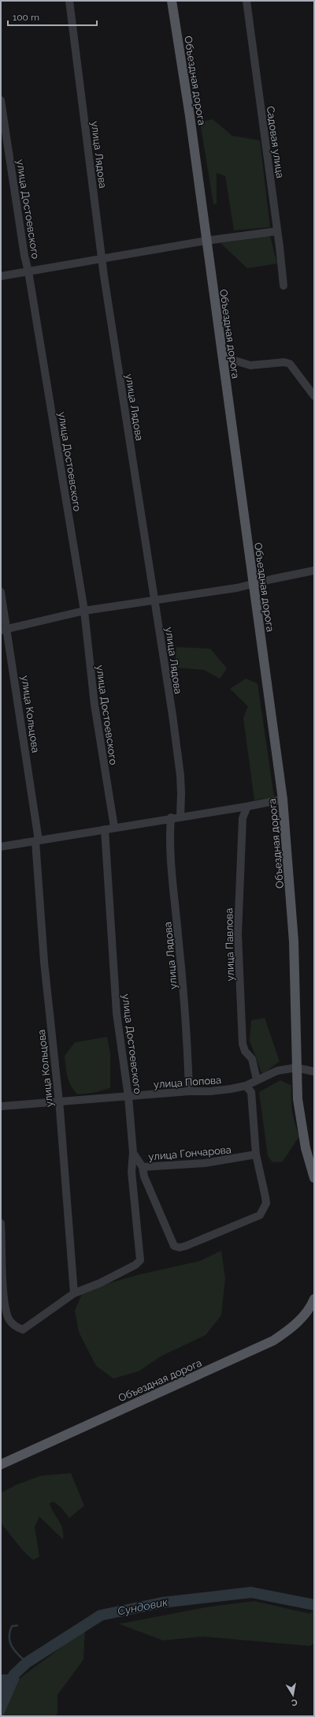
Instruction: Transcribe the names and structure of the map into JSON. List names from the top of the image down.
{
  "streets": {
    "main road": ["Объездная дорога"],
    "street": [
      "Садовая улица",
      "улица Лядова",
      "улица Достоевского",
      "улица Кольцова",
      "улица Павлова",
      "улица Попова",
      "улица Гончарова"
    ]
  },
  "crossings": [
    ["Объездная дорога", "улица Попова"],
    ["улица Лядова", "улица Попова"],
    ["улица Достоевского", "улица Кольцова"],
    ["улица Достоевского", "улица Попова"],
    ["улица Достоевского", "улица Гончарова"],
    ["улица Кольцова", "улица Попова"],
    ["улица Павлова", "улица Попова"]
  ],
  "water": ["Сундовик"],
  "scale_bar": "100 m",
  "north": "bottom"
}
